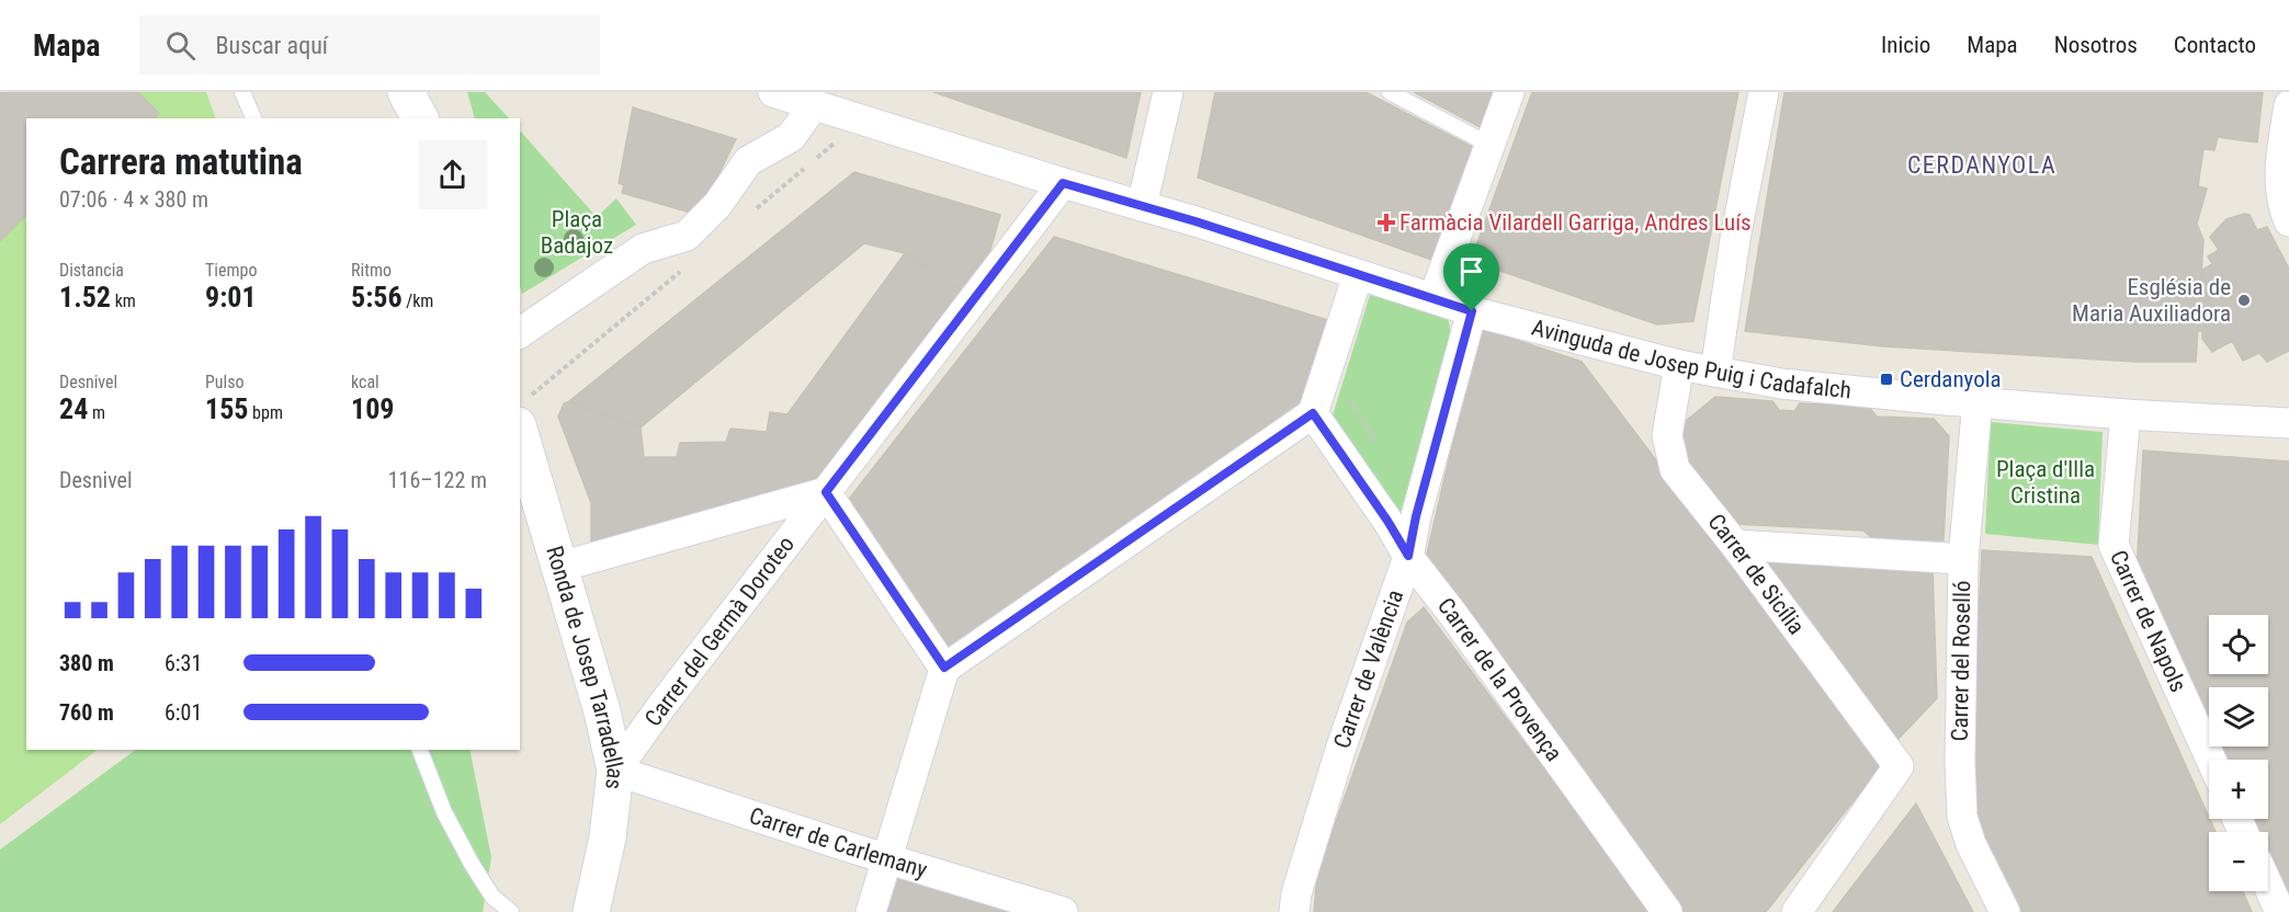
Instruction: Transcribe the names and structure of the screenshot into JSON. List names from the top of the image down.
{
  "streets": {
    "street": [
      "Avinguda de Josep Puig i Cadafalch",
      "Carrer de Sicília",
      "Carrer de Napols",
      "Carrer del Germà Doroteo",
      "Carrer del Roselló",
      "Ronda de Josep Tarradellas",
      "Carrer de València",
      "Carrer de la Provença",
      "Carrer de Carlemany"
    ]
  },
  "crossings": [
    ["Avinguda de Josep Puig i Cadafalch", "Carrer de Sicília"],
    ["Avinguda de Josep Puig i Cadafalch", "Carrer de Napols"],
    ["Avinguda de Josep Puig i Cadafalch", "Carrer del Germà Doroteo"],
    ["Avinguda de Josep Puig i Cadafalch", "Carrer del Roselló"],
    ["Avinguda de Josep Puig i Cadafalch", "Carrer de València"],
    ["Carrer del Germà Doroteo", "Ronda de Josep Tarradellas"],
    ["Carrer del Germà Doroteo", "Carrer de Carlemany"],
    ["Ronda de Josep Tarradellas", "Carrer de Carlemany"],
    ["Carrer de València", "Carrer de la Provença"]
  ],
  "districts": ["CERDANYOLA"],
  "parks": ["Plaça Badajoz", "Plaça d'Illa Cristina"],
  "places": {
    "health": ["Farmàcia Vilardell Garriga, Andres Luís"],
    "other": ["Església de Maria Auxiliadora"],
    "transit": ["Cerdanyola"]
  },
  "page": {
    "header": "Mapa",
    "search": "Buscar aquí",
    "nav": [
      "Inicio",
      "Mapa",
      "Nosotros",
      "Contacto"
    ],
    "heading": ["Carrera matutina", "07:06 · 4 × 380 m"],
    "stats": [
      ["Distancia", "1.52 km"],
      ["Tiempo", "9:01"],
      ["Ritmo", "5:56 /km"],
      ["Desnivel", "24 m"],
      ["Pulso", "155 bpm"],
      ["kcal", "109"]
    ],
    "chart": ["Desnivel", "116–122 m"],
    "map_buttons": ["+", "−"],
    "list": [
      {
        "name": "380 m",
        "note": "6:31"
      },
      {
        "name": "760 m",
        "note": "6:01"
      }
    ]
  }
}
